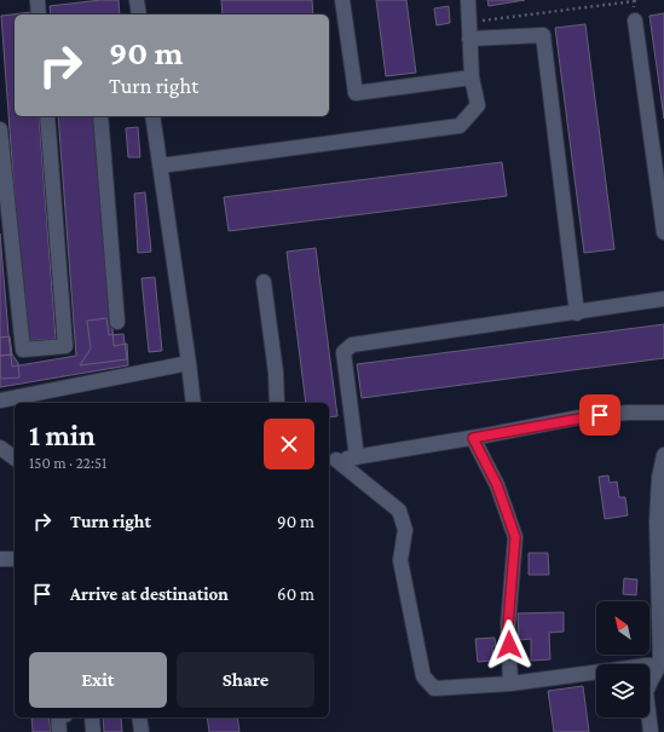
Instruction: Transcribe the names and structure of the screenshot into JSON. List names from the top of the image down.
{
  "north": "top left",
  "page": {
    "turn": ["90 m", "Turn right"],
    "heading": ["1 min", "150 m · 22:51"],
    "list": [
      {
        "name": "Turn right",
        "value": "90 m"
      },
      {
        "name": "Arrive at destination",
        "value": "60 m"
      }
    ],
    "buttons": ["Exit", "Share"]
  }
}
